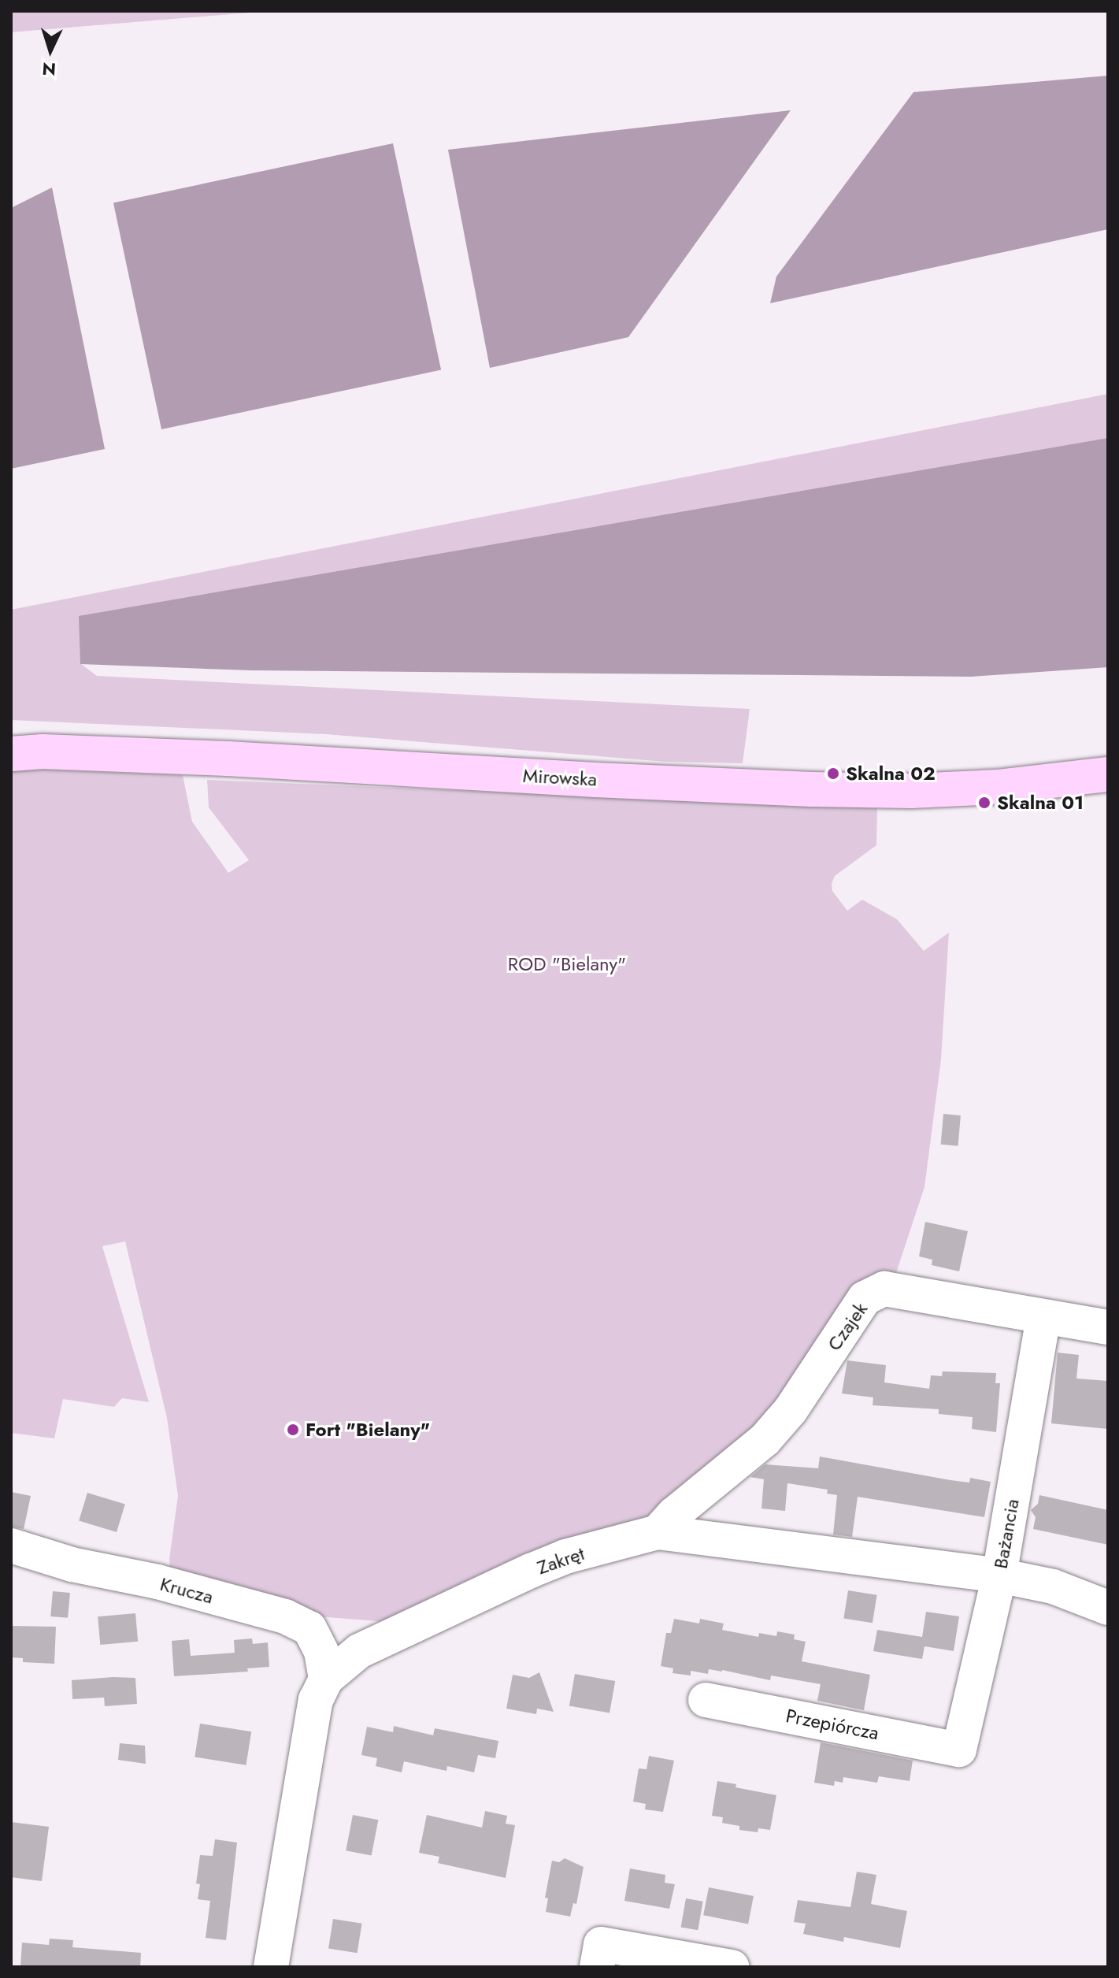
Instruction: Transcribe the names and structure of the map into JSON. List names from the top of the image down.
{
  "streets": {
    "main road": ["Mirowska"],
    "street": [
      "Czajek",
      "Bażancia",
      "Zakręt",
      "Krucza",
      "Przepiórcza"
    ]
  },
  "crossings": [
    ["Czajek", "Bażancia"],
    ["Czajek", "Zakręt"],
    ["Bażancia", "Zakręt"],
    ["Bażancia", "Przepiórcza"],
    ["Zakręt", "Krucza"]
  ],
  "parks": ["ROD \"Bielany\""],
  "places": ["Skalna 02", "Skalna 01", "Fort \"Bielany\""],
  "north": "bottom"
}
